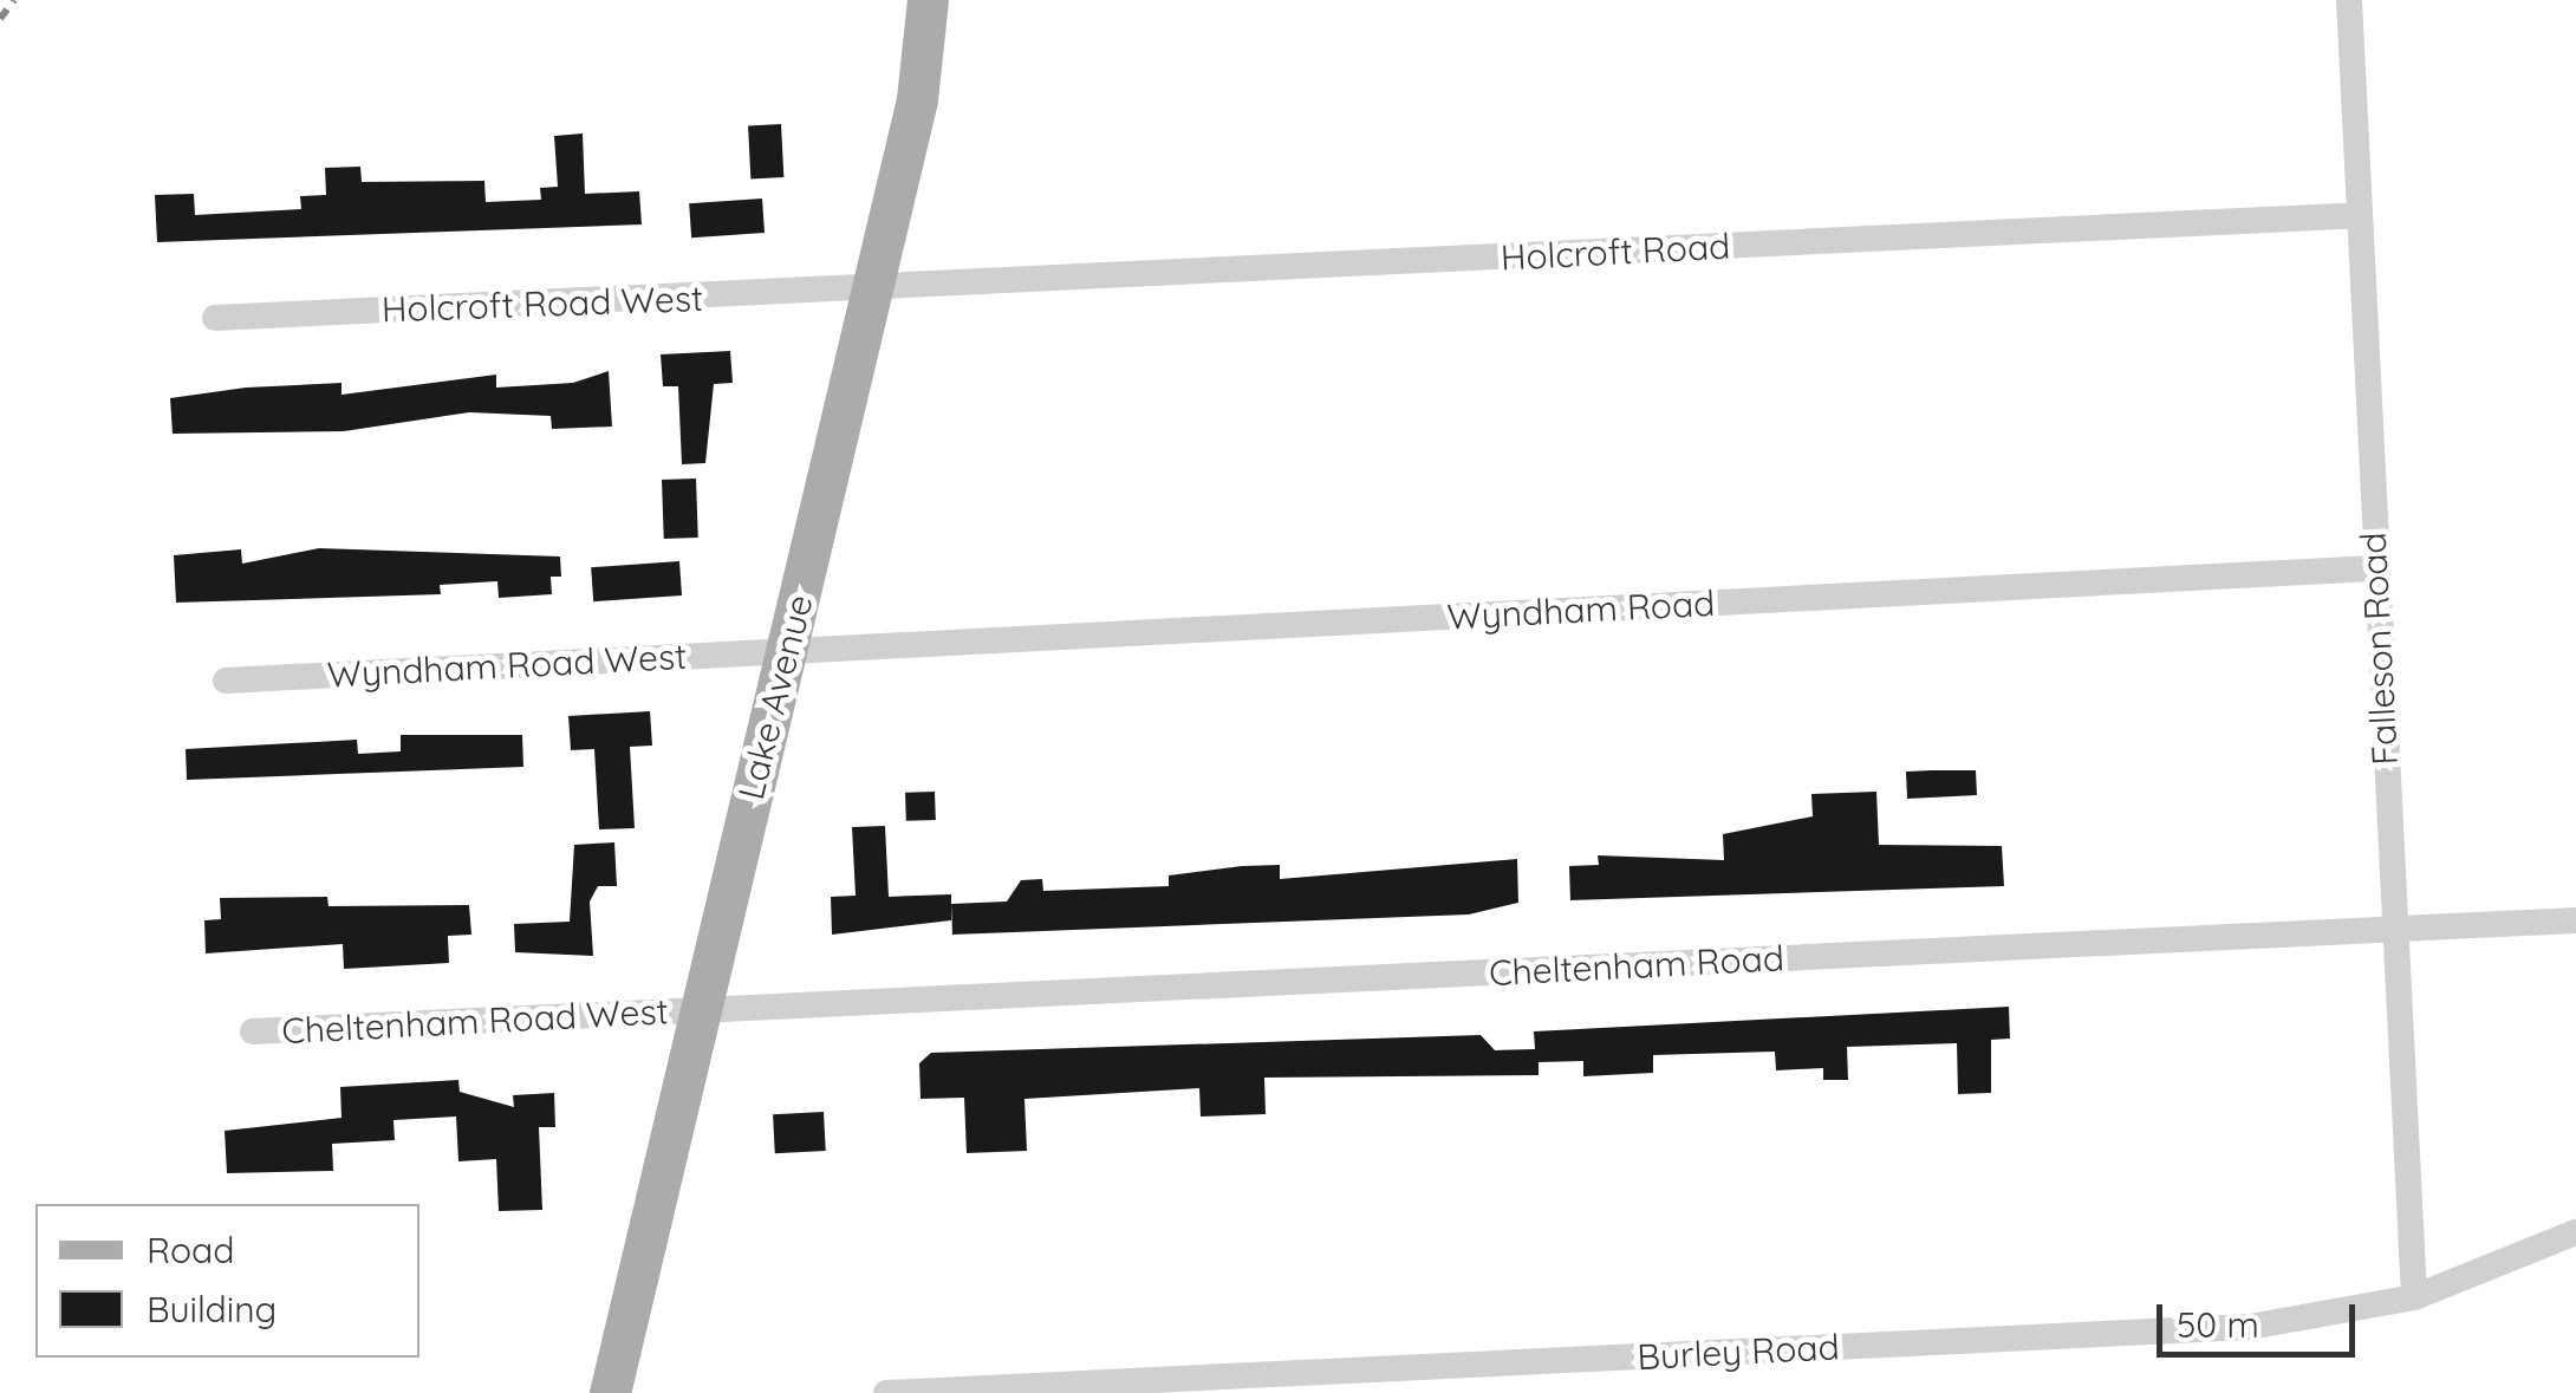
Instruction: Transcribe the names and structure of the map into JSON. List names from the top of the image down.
{
  "streets": {
    "main road": ["Lake Avenue"],
    "street": [
      "Holcroft Road",
      "Holcroft Road West",
      "Wyndham Road",
      "Falleson Road",
      "Wyndham Road West",
      "Cheltenham Road",
      "Cheltenham Road West",
      "Burley Road"
    ]
  },
  "crossings": [
    ["Holcroft Road", "Holcroft Road West"],
    ["Holcroft Road", "Falleson Road"],
    ["Holcroft Road", "Lake Avenue"],
    ["Holcroft Road West", "Lake Avenue"],
    ["Wyndham Road", "Falleson Road"],
    ["Wyndham Road", "Wyndham Road West"],
    ["Wyndham Road", "Lake Avenue"],
    ["Falleson Road", "Cheltenham Road"],
    ["Falleson Road", "Burley Road"],
    ["Wyndham Road West", "Lake Avenue"],
    ["Lake Avenue", "Cheltenham Road"],
    ["Lake Avenue", "Cheltenham Road West"],
    ["Cheltenham Road", "Cheltenham Road West"]
  ],
  "legend": ["Road", "Building"],
  "scale_bar": "50 m"
}
